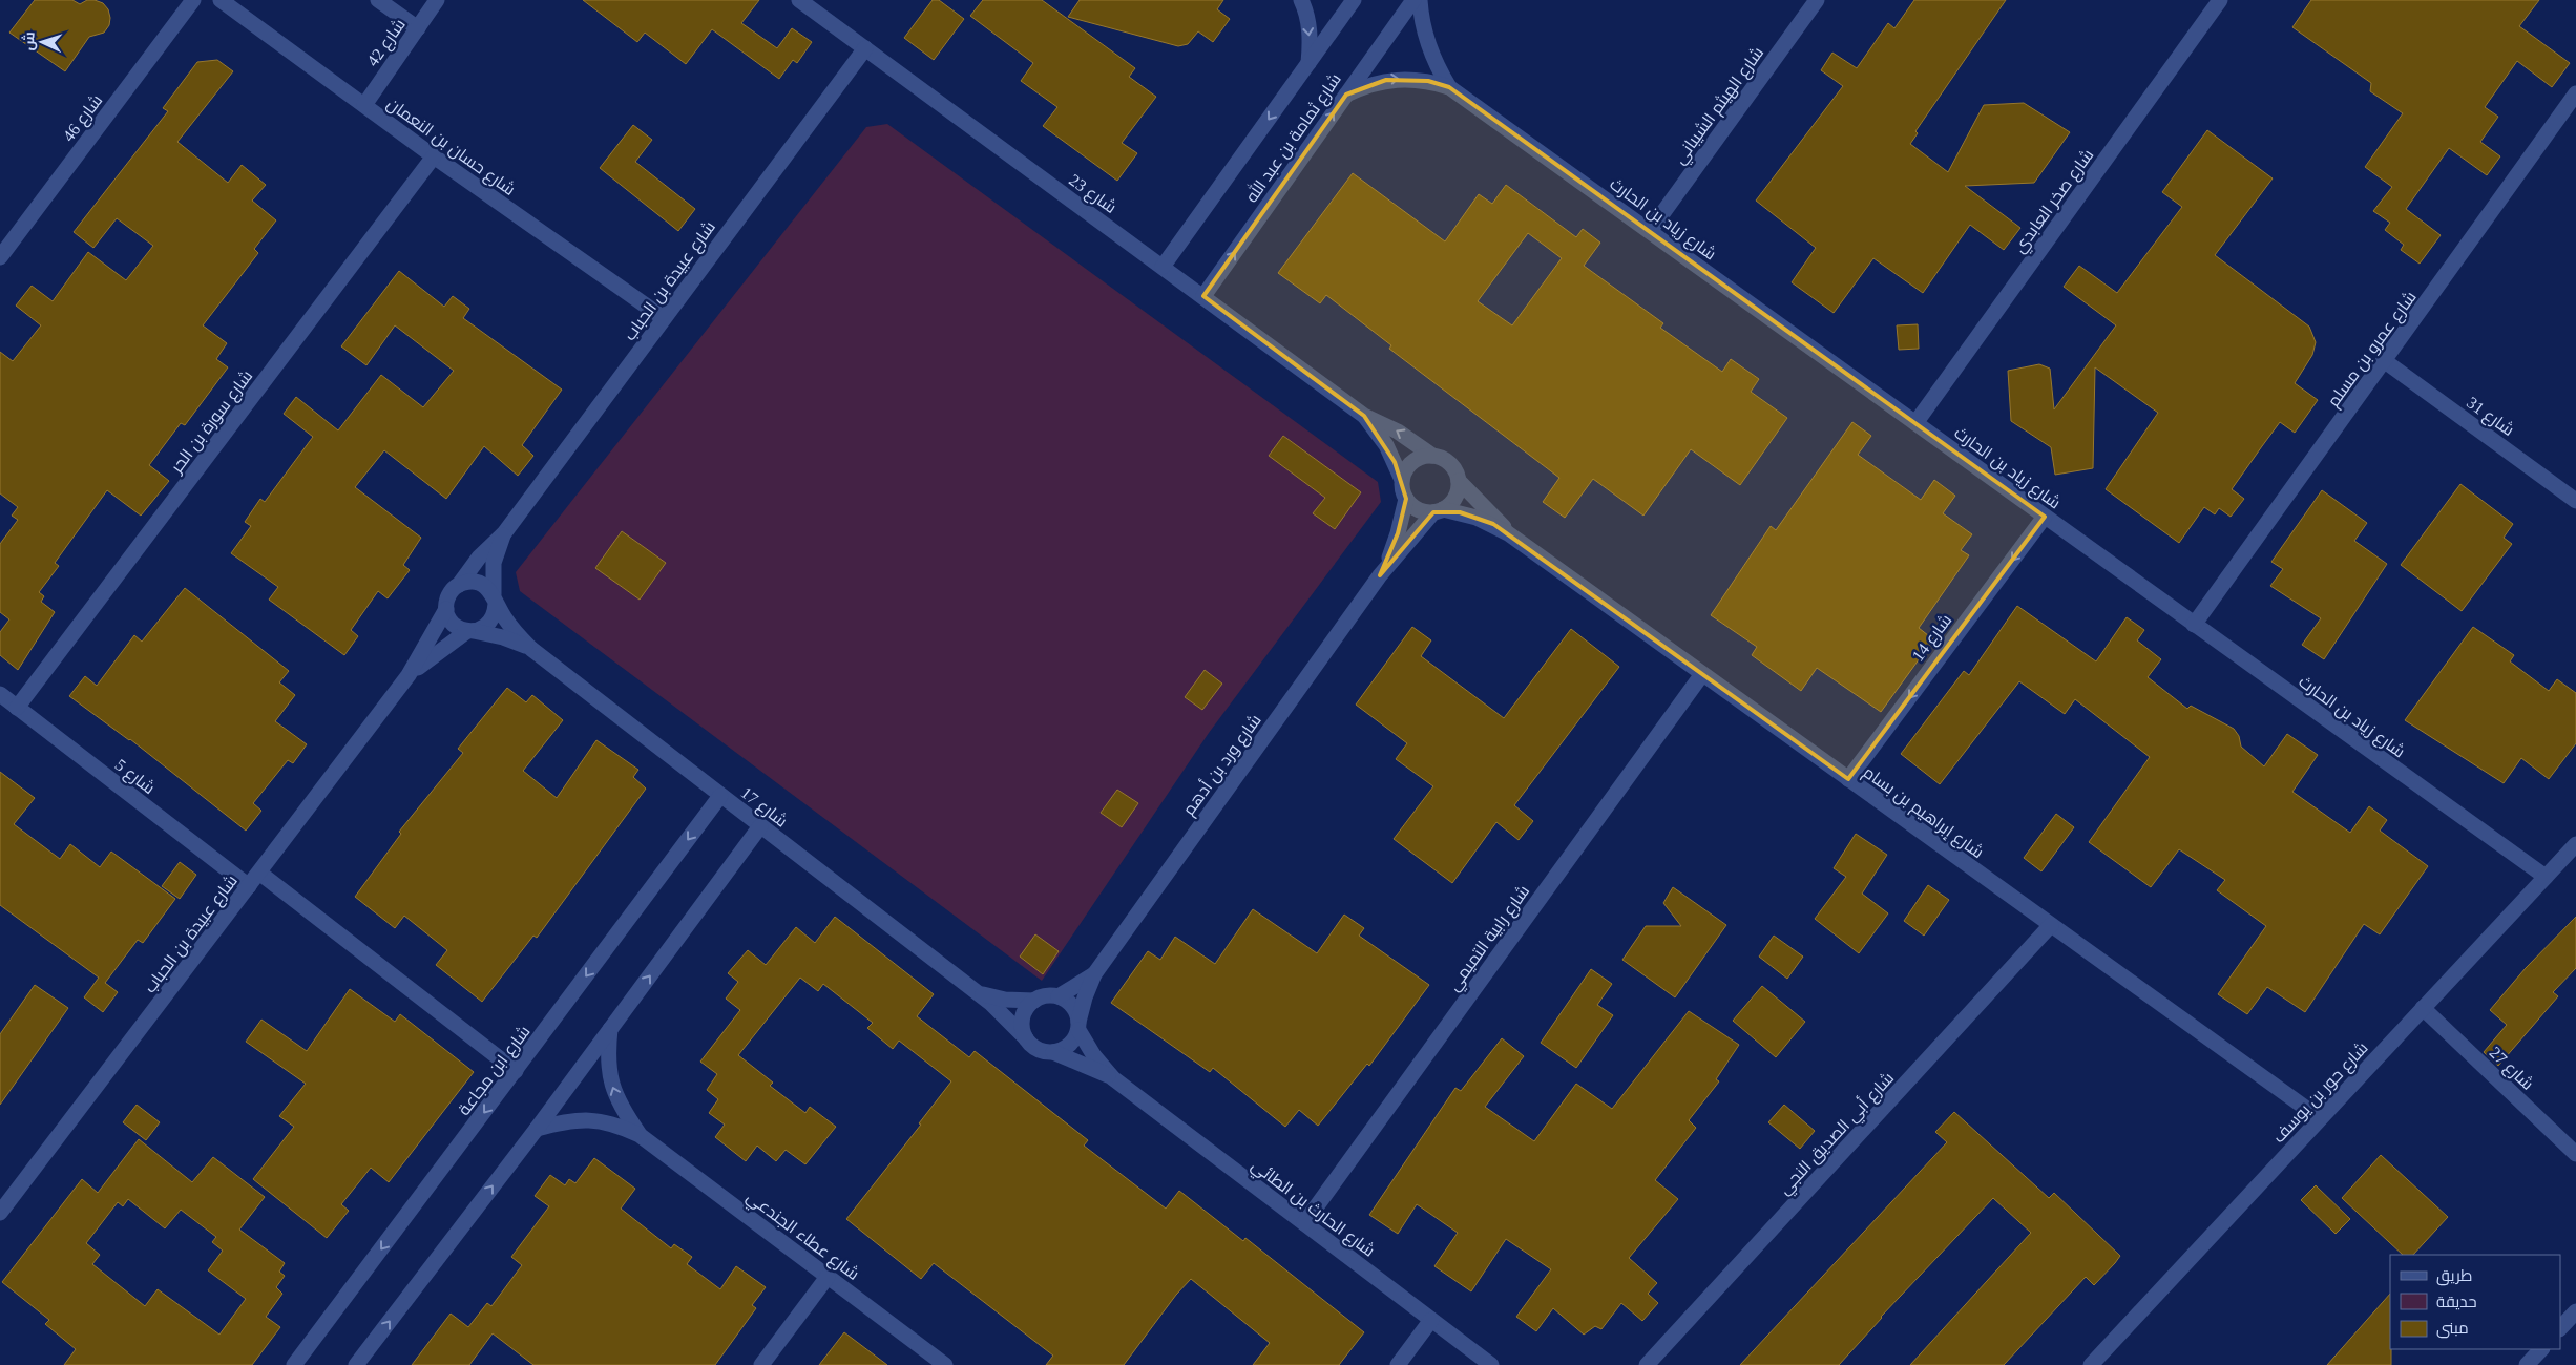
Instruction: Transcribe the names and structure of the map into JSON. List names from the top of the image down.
{
  "streets": {
    "street": [
      "شارع 42",
      "شارع الهيثم الشيباني",
      "شارع 46",
      "شارع ثمامة بن عبد الله",
      "شارع حسان بن النعمان",
      "شارع 23",
      "شارع صخر العابدي",
      "شارع زياد بن الحارث",
      "شارع عبيدة بن الحباب",
      "شارع عمرو بن مسلم",
      "شارع 31",
      "شارع سورة بن الحر",
      "شارع 14",
      "شارع ورد بن أدهم",
      "شارع 5",
      "شارع 17",
      "شارع إبراهيم بن بسام",
      "شارع رابية التميمي",
      "شارع 27",
      "شارع ابن مجاعة",
      "شارع حور بن يوسف",
      "شارع أبي الصديق النجي",
      "شارع الحارث بن الطائي",
      "شارع عطاء الجندعي"
    ]
  },
  "crossings": [
    ["شارع 42", "شارع حسان بن النعمان"],
    ["شارع الهيثم الشيباني", "شارع زياد بن الحارث"],
    ["شارع ثمامة بن عبد الله", "شارع 23"],
    ["شارع ثمامة بن عبد الله", "شارع زياد بن الحارث"],
    ["شارع حسان بن النعمان", "شارع عبيدة بن الحباب"],
    ["شارع حسان بن النعمان", "شارع سورة بن الحر"],
    ["شارع 23", "شارع عبيدة بن الحباب"],
    ["شارع 23", "شارع ورد بن أدهم"],
    ["شارع 23", "شارع إبراهيم بن بسام"],
    ["شارع صخر العابدي", "شارع زياد بن الحارث"],
    ["شارع زياد بن الحارث", "شارع عمرو بن مسلم"],
    ["شارع زياد بن الحارث", "شارع 14"],
    ["شارع زياد بن الحارث", "شارع حور بن يوسف"],
    ["شارع عبيدة بن الحباب", "شارع 5"],
    ["شارع عبيدة بن الحباب", "شارع 17"],
    ["شارع عمرو بن مسلم", "شارع 31"],
    ["شارع سورة بن الحر", "شارع 5"],
    ["شارع 14", "شارع إبراهيم بن بسام"],
    ["شارع ورد بن أدهم", "شارع 17"],
    ["شارع ورد بن أدهم", "شارع إبراهيم بن بسام"],
    ["شارع ورد بن أدهم", "شارع الحارث بن الطائي"],
    ["شارع 17", "شارع ابن مجاعة"],
    ["شارع 17", "شارع الحارث بن الطائي"],
    ["شارع إبراهيم بن بسام", "شارع رابية التميمي"],
    ["شارع إبراهيم بن بسام", "شارع حور بن يوسف"],
    ["شارع إبراهيم بن بسام", "شارع أبي الصديق النجي"],
    ["شارع رابية التميمي", "شارع الحارث بن الطائي"],
    ["شارع 27", "شارع حور بن يوسف"]
  ],
  "one_way": ["شارع 14"],
  "legend": ["طريق", "حديقة", "مبنى"],
  "north": "left"
}
